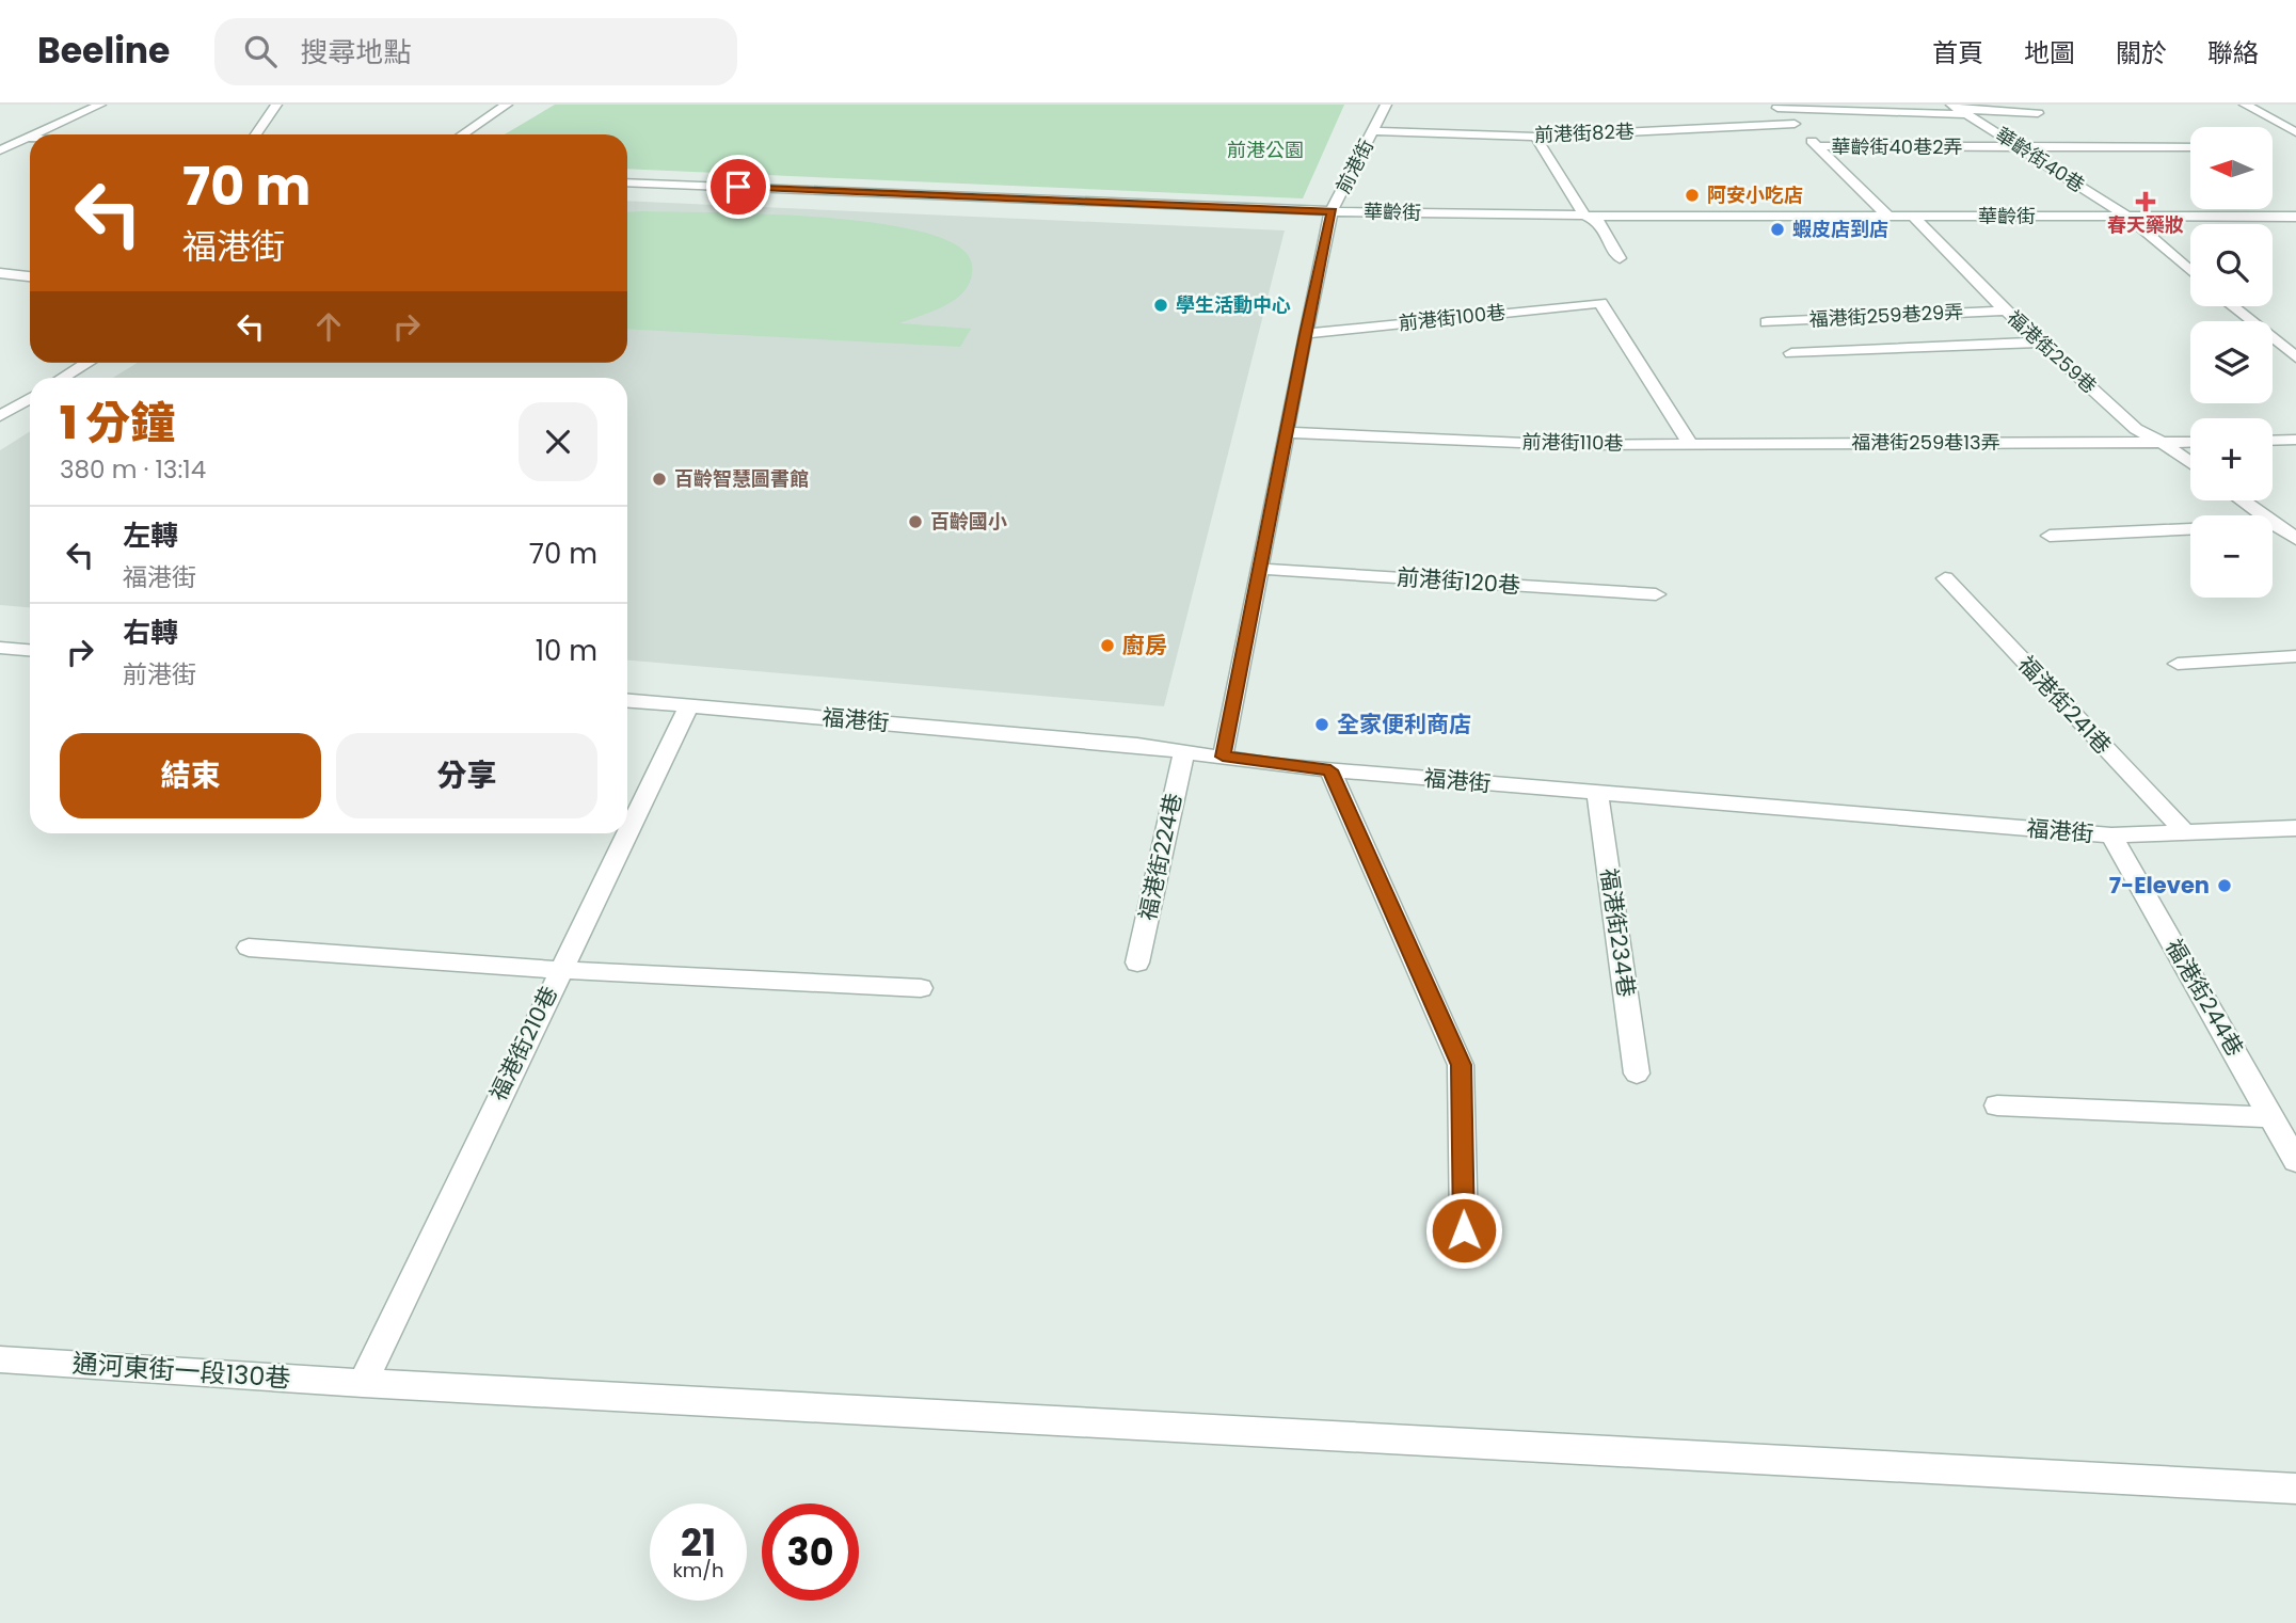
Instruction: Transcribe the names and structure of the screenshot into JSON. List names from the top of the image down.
{
  "streets": {
    "street": [
      "前港街82巷",
      "華齡街40巷2弄",
      "華齡街40巷",
      "前港街",
      "華齡街",
      "福港街259巷29弄",
      "前港街100巷",
      "福港街259巷",
      "前港街110巷",
      "福港街259巷13弄",
      "前港街120巷",
      "福港街241巷",
      "福港街",
      "福港街224巷",
      "福港街234巷",
      "福港街244巷",
      "福港街210巷",
      "通河東街一段130巷"
    ]
  },
  "crossings": [
    ["前港街82巷", "前港街"],
    ["華齡街40巷2弄", "華齡街40巷"],
    ["華齡街40巷", "華齡街"],
    ["前港街", "華齡街"],
    ["前港街", "前港街100巷"],
    ["前港街", "前港街110巷"],
    ["前港街", "前港街120巷"],
    ["前港街", "福港街"],
    ["華齡街", "福港街259巷"],
    ["福港街259巷29弄", "福港街259巷"],
    ["前港街100巷", "前港街110巷"],
    ["前港街100巷", "福港街259巷13弄"],
    ["福港街259巷", "福港街259巷13弄"],
    ["前港街110巷", "福港街259巷13弄"],
    ["福港街241巷", "福港街"],
    ["福港街", "福港街224巷"],
    ["福港街", "福港街234巷"],
    ["福港街", "福港街244巷"],
    ["福港街", "福港街210巷"],
    ["福港街210巷", "通河東街一段130巷"]
  ],
  "parks": ["前港公園"],
  "places": {
    "other": [
      "阿安小吃店",
      "蝦皮店到店",
      "學生活動中心",
      "百齡智慧圖書館",
      "百齡國小",
      "廚房",
      "全家便利商店",
      "7-Eleven"
    ],
    "health": ["春天藥妝"]
  },
  "north": "left",
  "page": {
    "header": "Beeline",
    "search": "搜尋地點",
    "nav": [
      "首頁",
      "地圖",
      "關於",
      "聯絡"
    ],
    "map_buttons": ["+", "−"],
    "turn": ["70 m", "福港街"],
    "heading": ["1 分鐘", "380 m · 13:14"],
    "list": [
      {
        "name": "左轉",
        "note": "福港街",
        "value": "70 m"
      },
      {
        "name": "右轉",
        "note": "前港街",
        "value": "10 m"
      }
    ],
    "buttons": ["結束", "分享"],
    "speed": "21 km/h",
    "limit": "30"
  }
}
